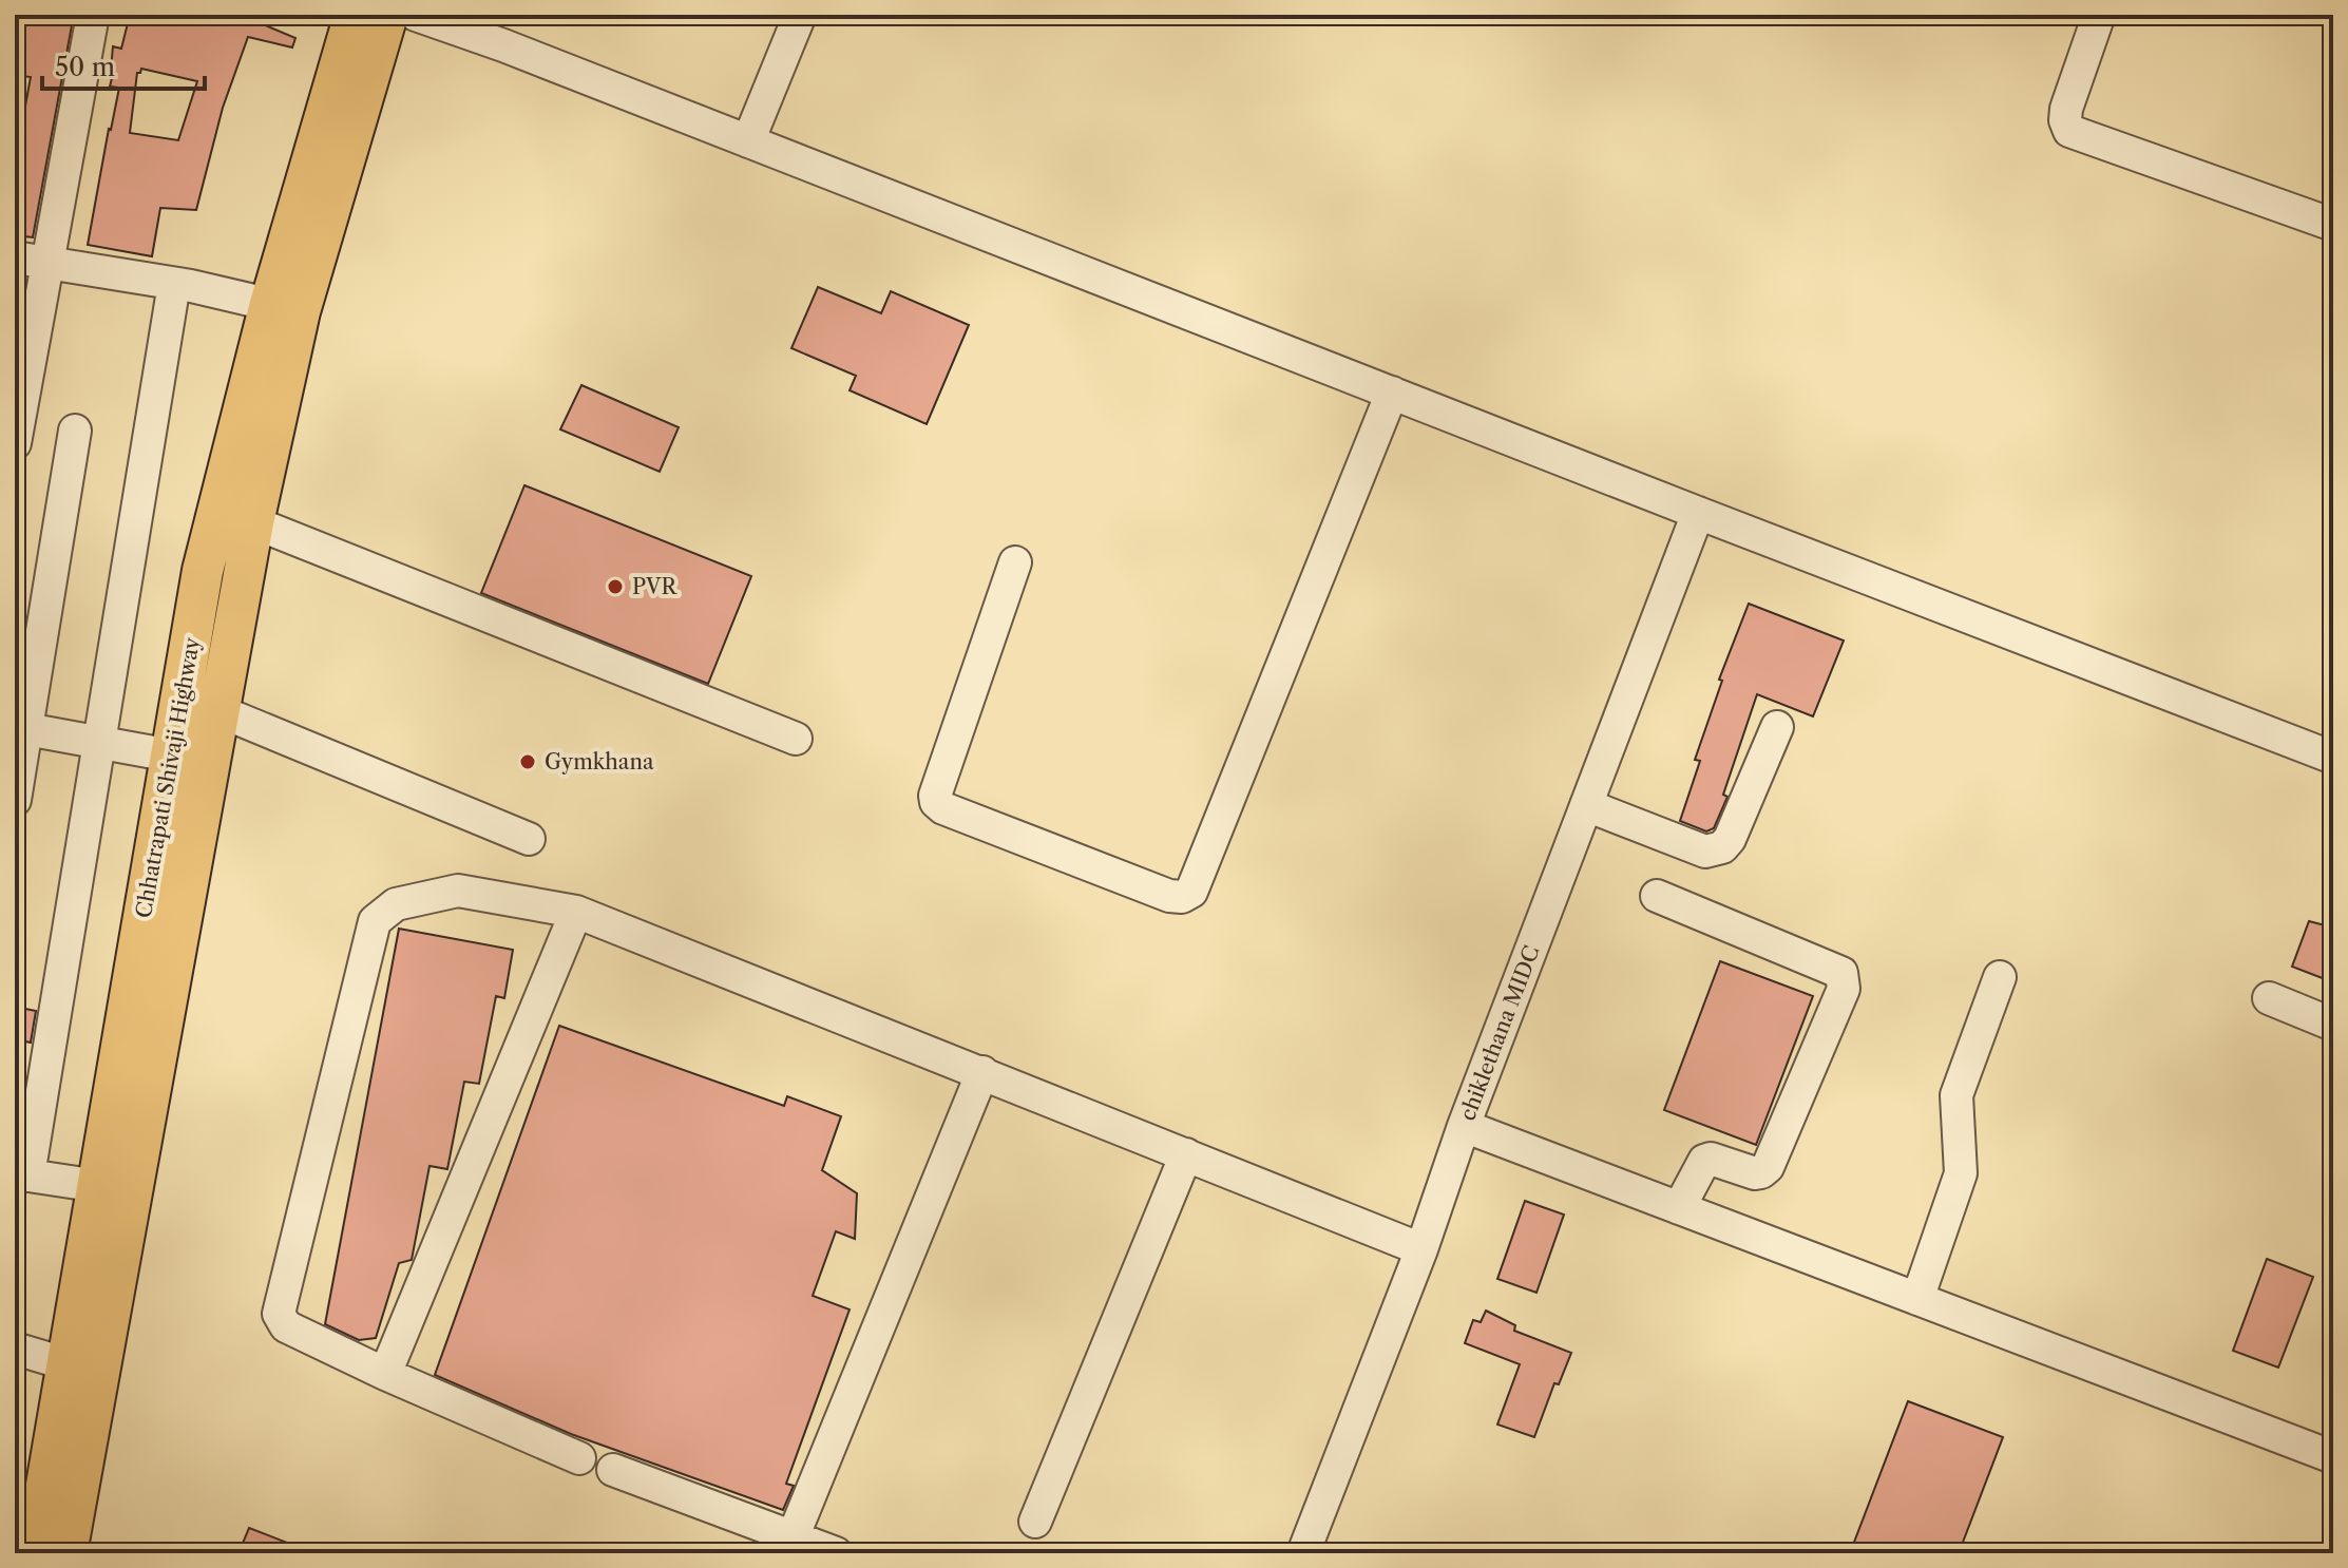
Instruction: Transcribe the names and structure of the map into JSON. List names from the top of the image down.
{
  "streets": {
    "main road": ["Chhatrapati Shivaji Highway"],
    "street": ["chiklethana MIDC"]
  },
  "places": ["PVR", "Gymkhana"],
  "scale_bar": "50 m"
}
